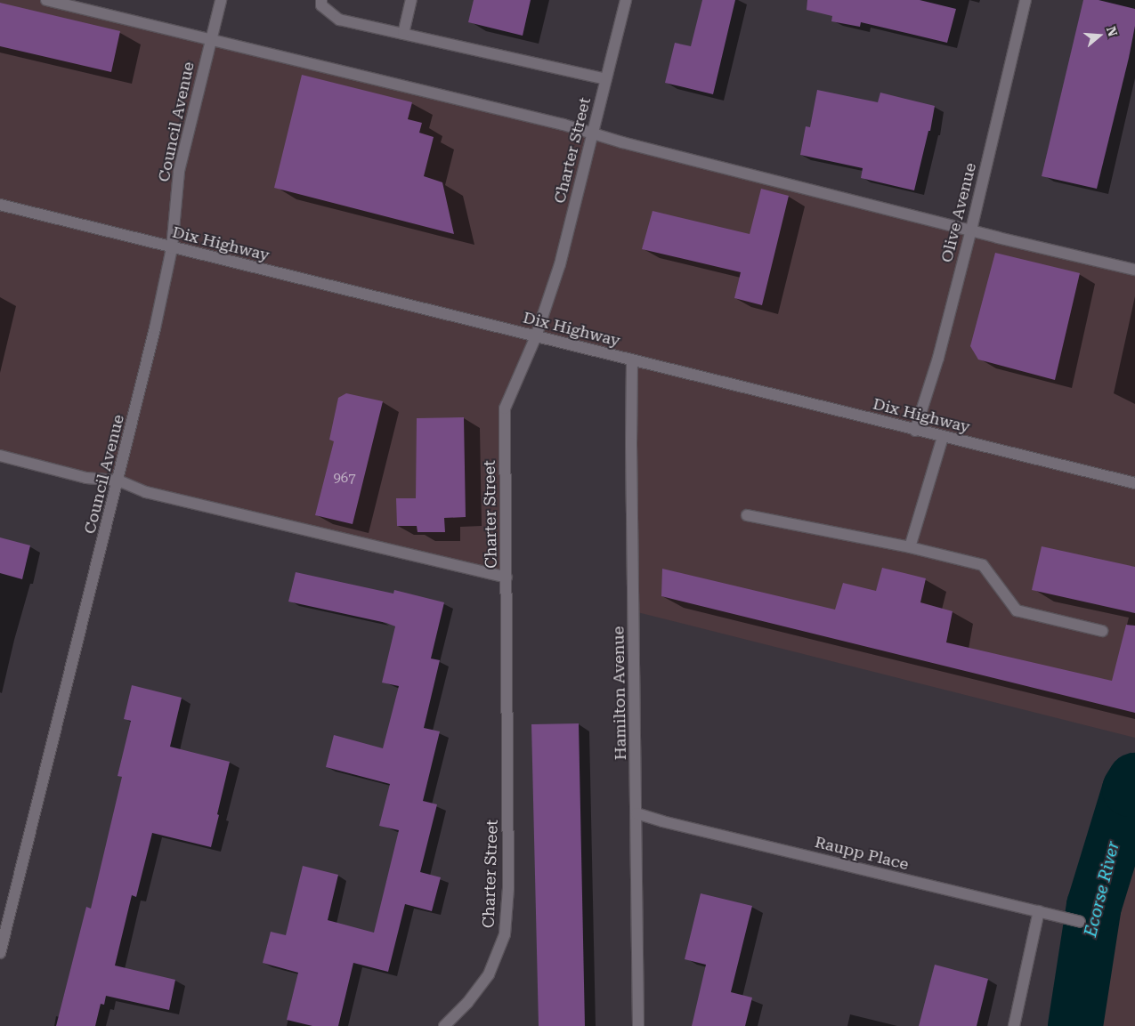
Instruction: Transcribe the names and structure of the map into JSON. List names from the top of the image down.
{
  "streets": {
    "street": [
      "Council Avenue",
      "Charter Street",
      "Olive Avenue",
      "Dix Highway",
      "Hamilton Avenue",
      "Raupp Place"
    ]
  },
  "crossings": [
    ["Council Avenue", "Dix Highway"],
    ["Charter Street", "Dix Highway"],
    ["Olive Avenue", "Dix Highway"],
    ["Dix Highway", "Hamilton Avenue"],
    ["Hamilton Avenue", "Raupp Place"]
  ],
  "water": ["Ecorse River"],
  "house_numbers": ["967"],
  "north": "right"
}
